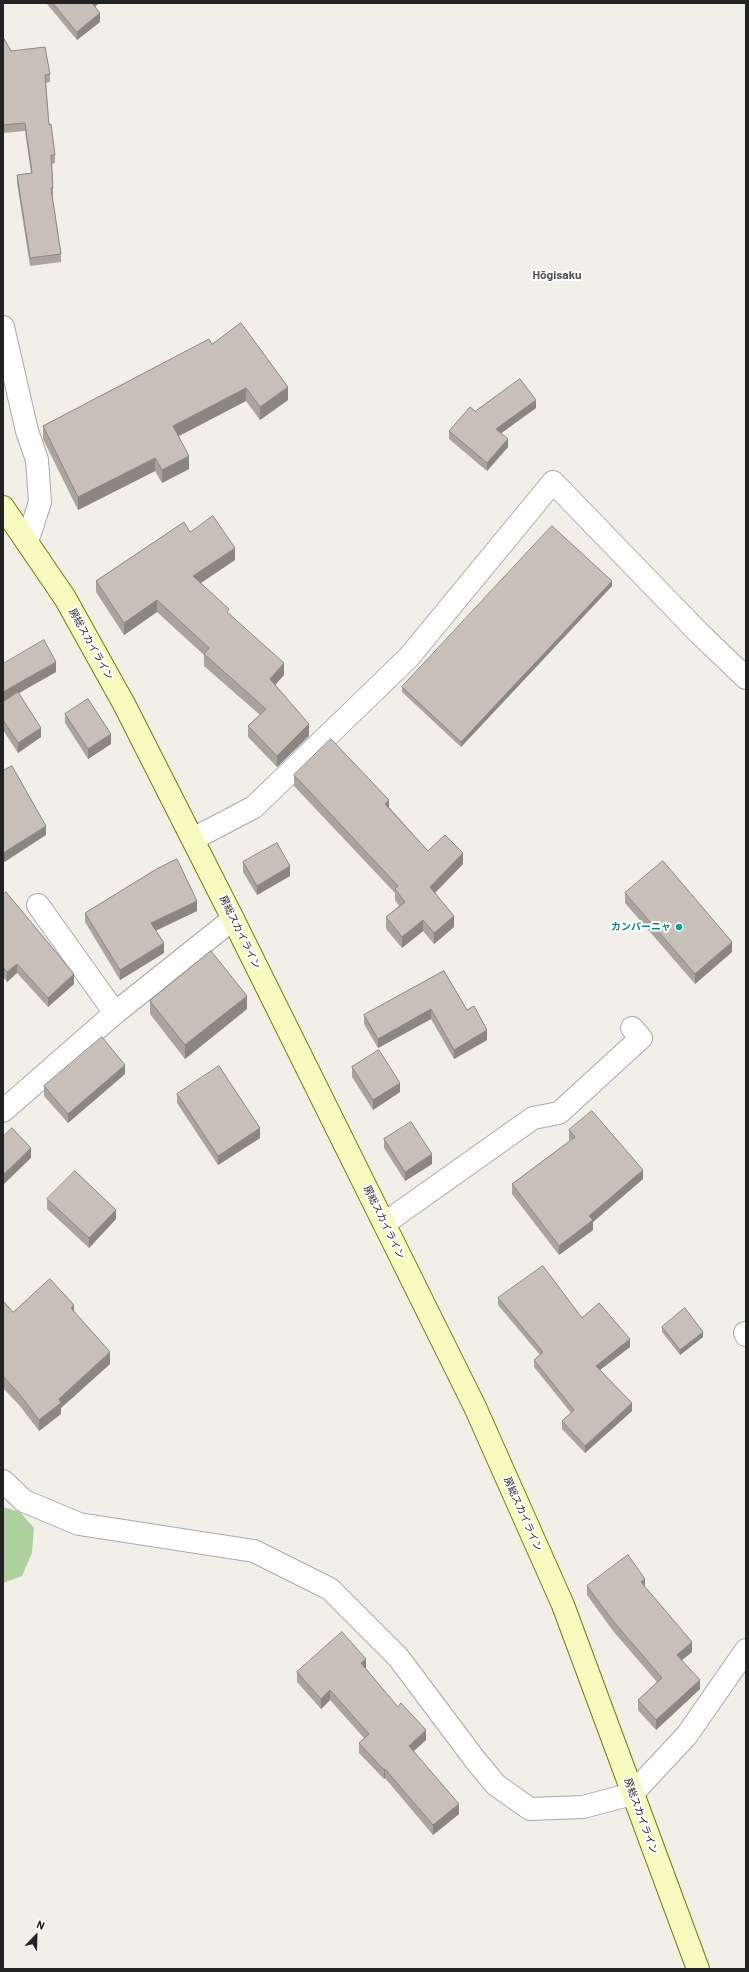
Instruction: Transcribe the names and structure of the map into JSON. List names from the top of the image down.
{
  "streets": {
    "main road": ["房総スカイライン"]
  },
  "districts": ["Hōgisaku"],
  "places": ["カンパーニャ"],
  "north": "top right"
}
